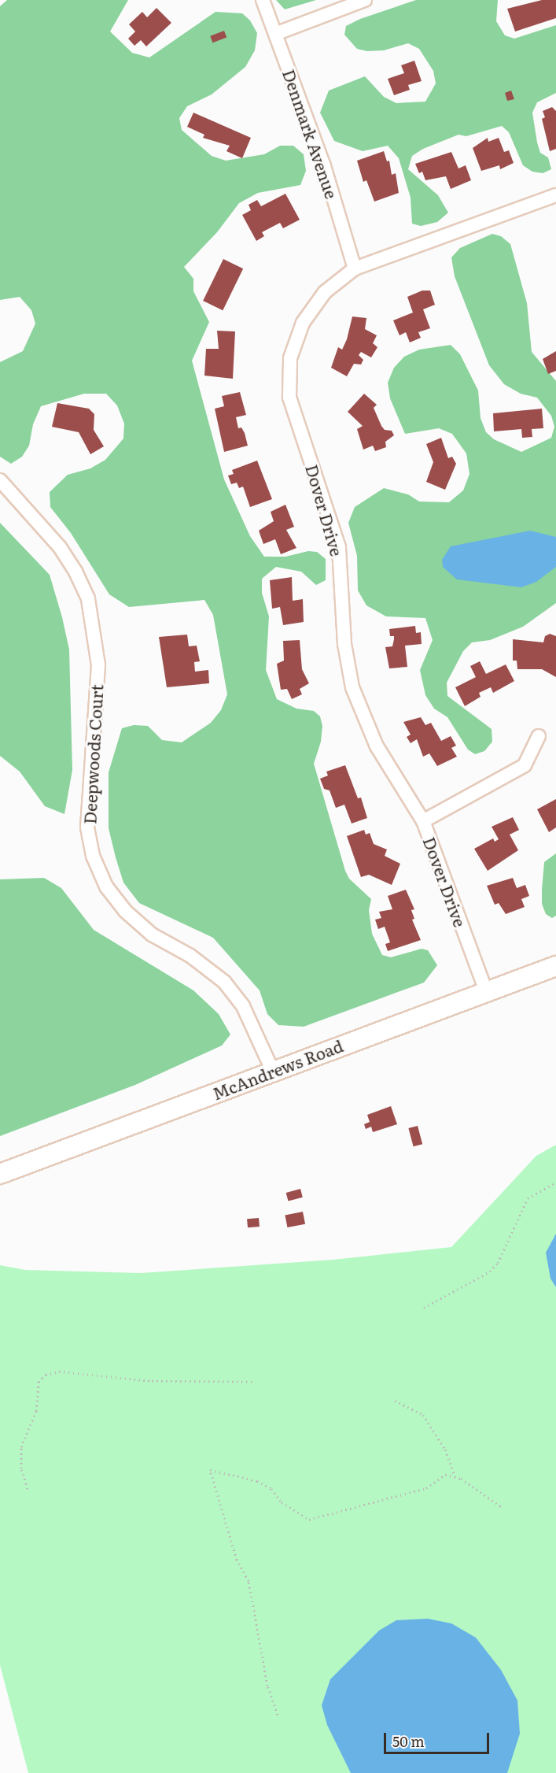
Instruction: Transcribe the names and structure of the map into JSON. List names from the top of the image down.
{
  "streets": {
    "main road": ["McAndrews Road"],
    "street": ["Denmark Avenue", "Dover Drive", "Deepwoods Court"]
  },
  "crossings": [
    ["Denmark Avenue", "Dover Drive"],
    ["Dover Drive", "McAndrews Road"],
    ["Deepwoods Court", "McAndrews Road"]
  ],
  "scale_bar": "50 m"
}
